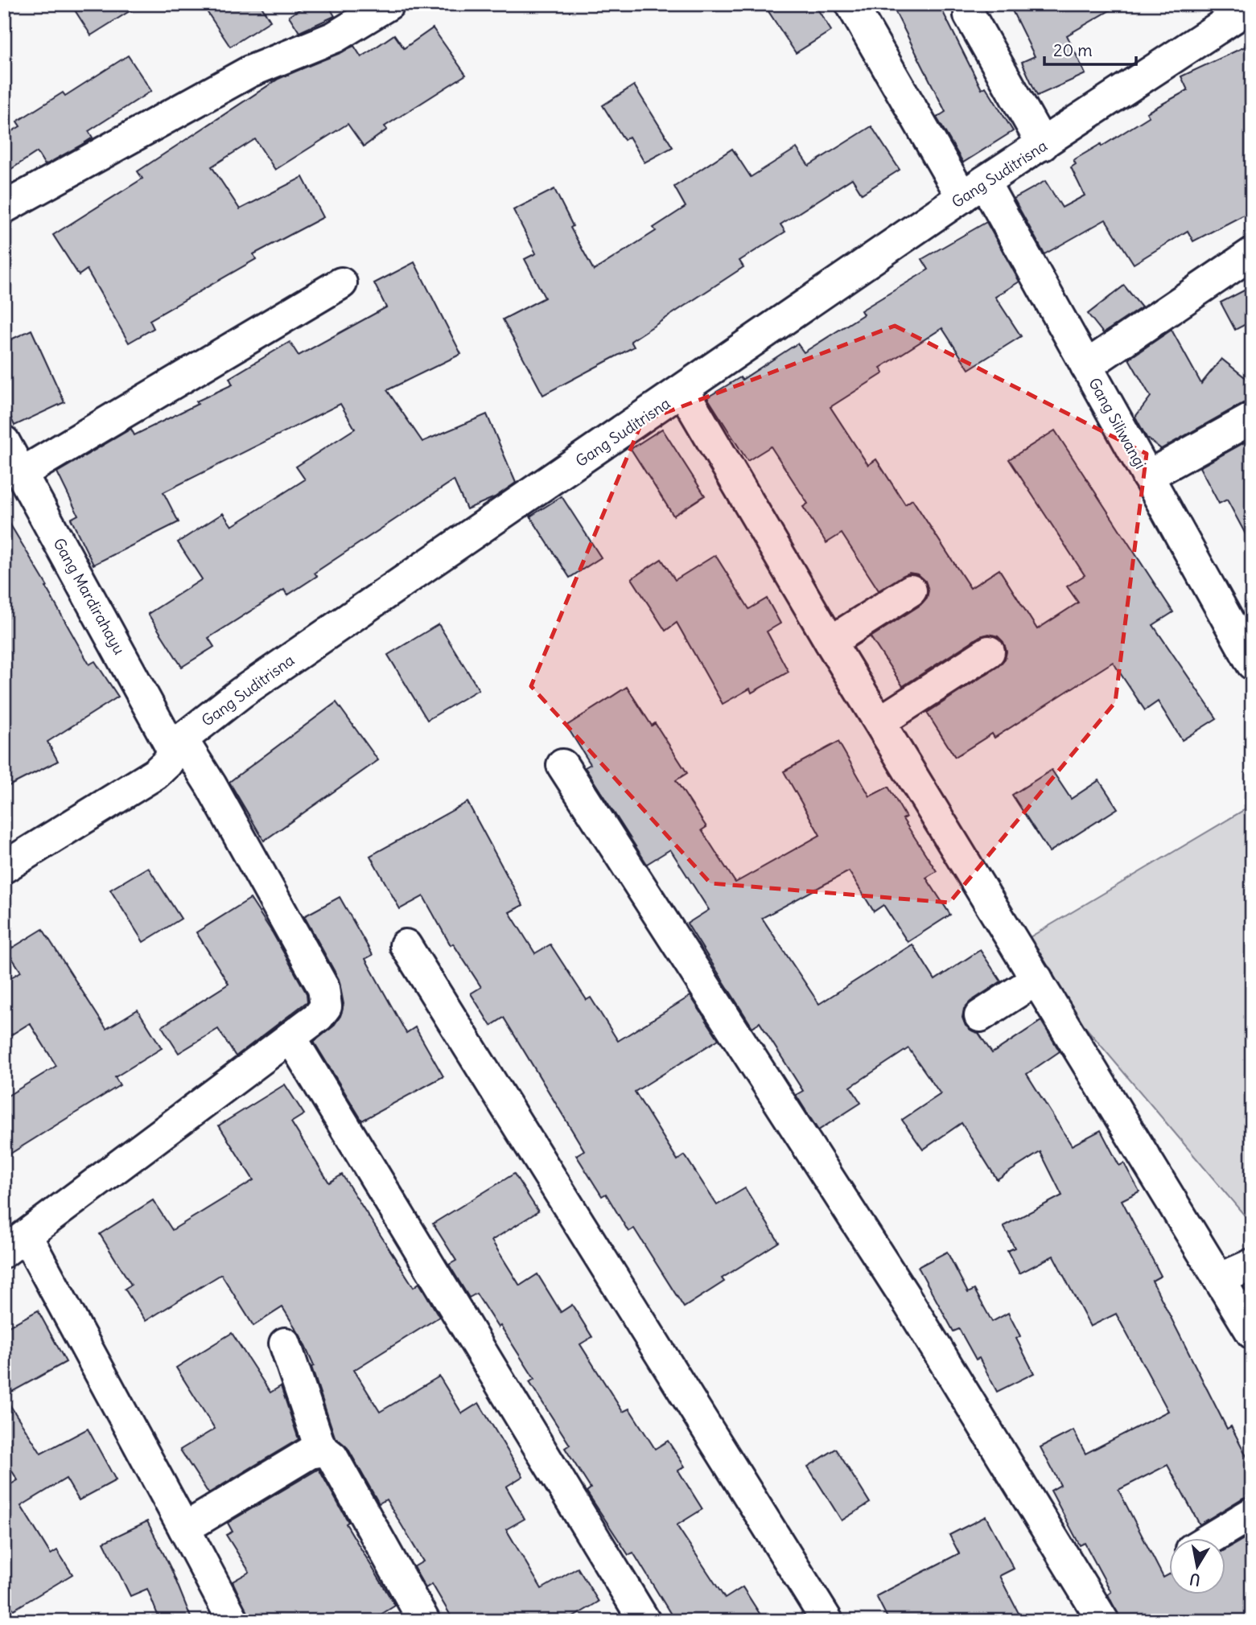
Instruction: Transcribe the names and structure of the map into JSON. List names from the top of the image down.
{
  "streets": {
    "street": ["Gang Suditrisna", "Gang Siliwangi", "Gang Mardirahayu"]
  },
  "crossings": [
    ["Gang Suditrisna", "Gang Siliwangi"],
    ["Gang Suditrisna", "Gang Mardirahayu"]
  ],
  "scale_bar": "20 m",
  "north": "bottom"
}
